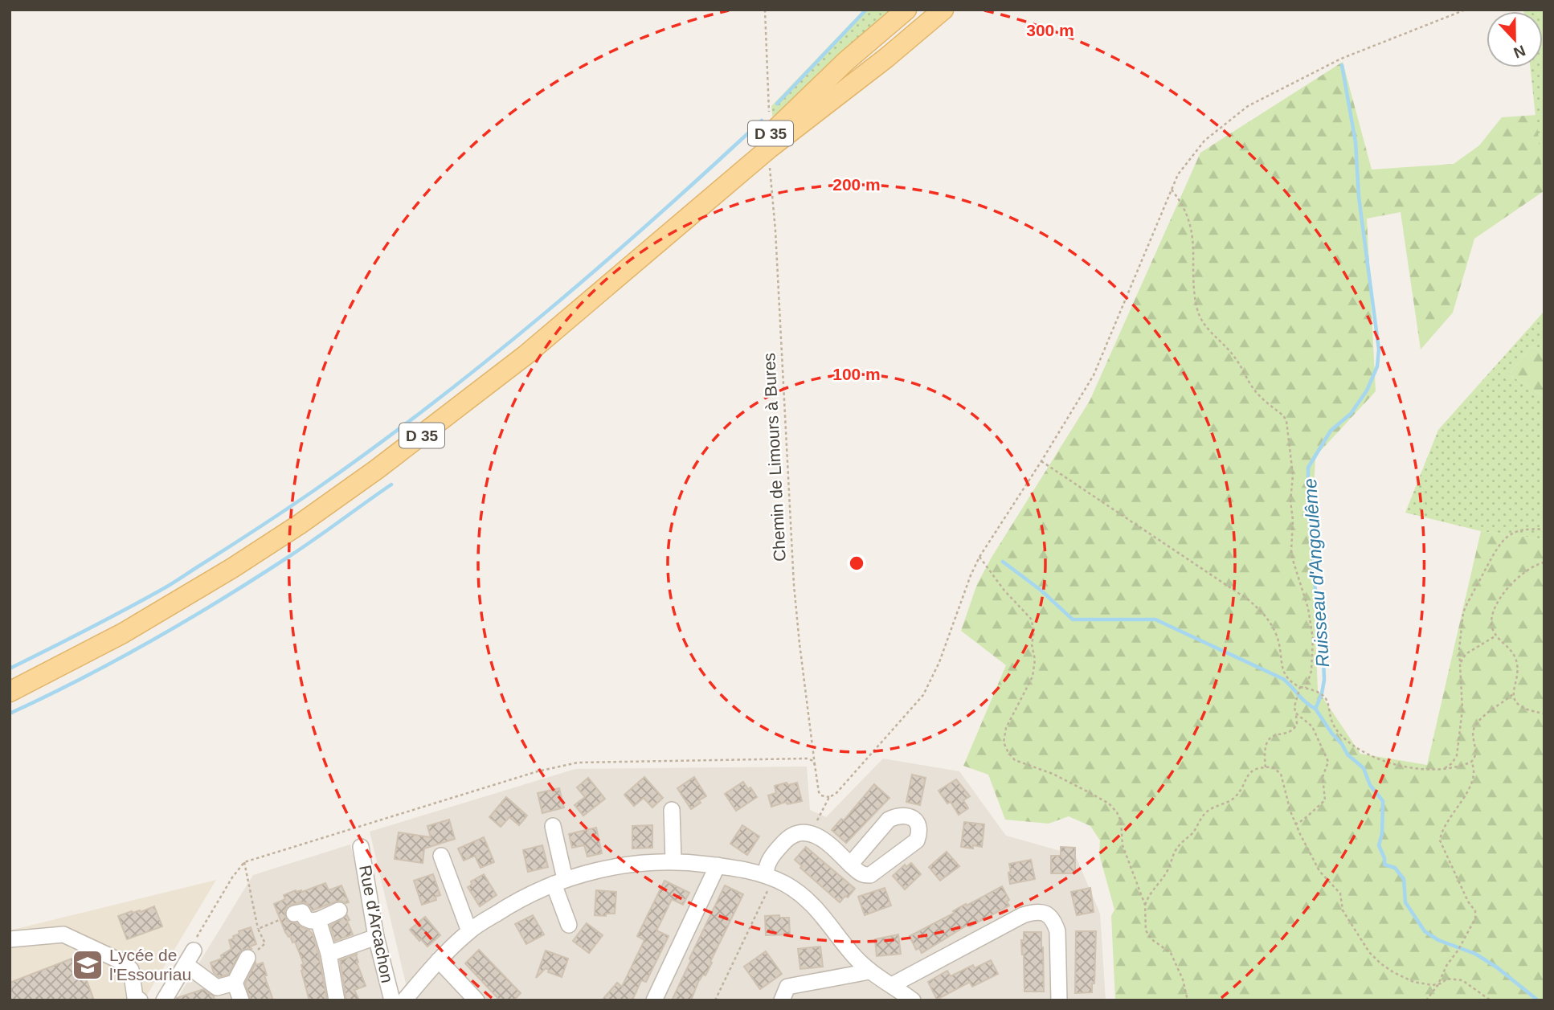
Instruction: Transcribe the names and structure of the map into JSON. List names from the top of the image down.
{
  "streets": {
    "main road": ["D 35"],
    "street": ["Rue d'Arcachon"],
    "path": ["Chemin de Limours à Bures"]
  },
  "crossings": [
    ["D 35", "Chemin de Limours à Bures"]
  ],
  "water": ["Ruisseau d'Angoulême"],
  "places": {
    "school or university": ["Lycée de l'Essouriau"]
  },
  "north": "bottom",
  "rings": ["300 m", "200 m", "100 m"]
}
